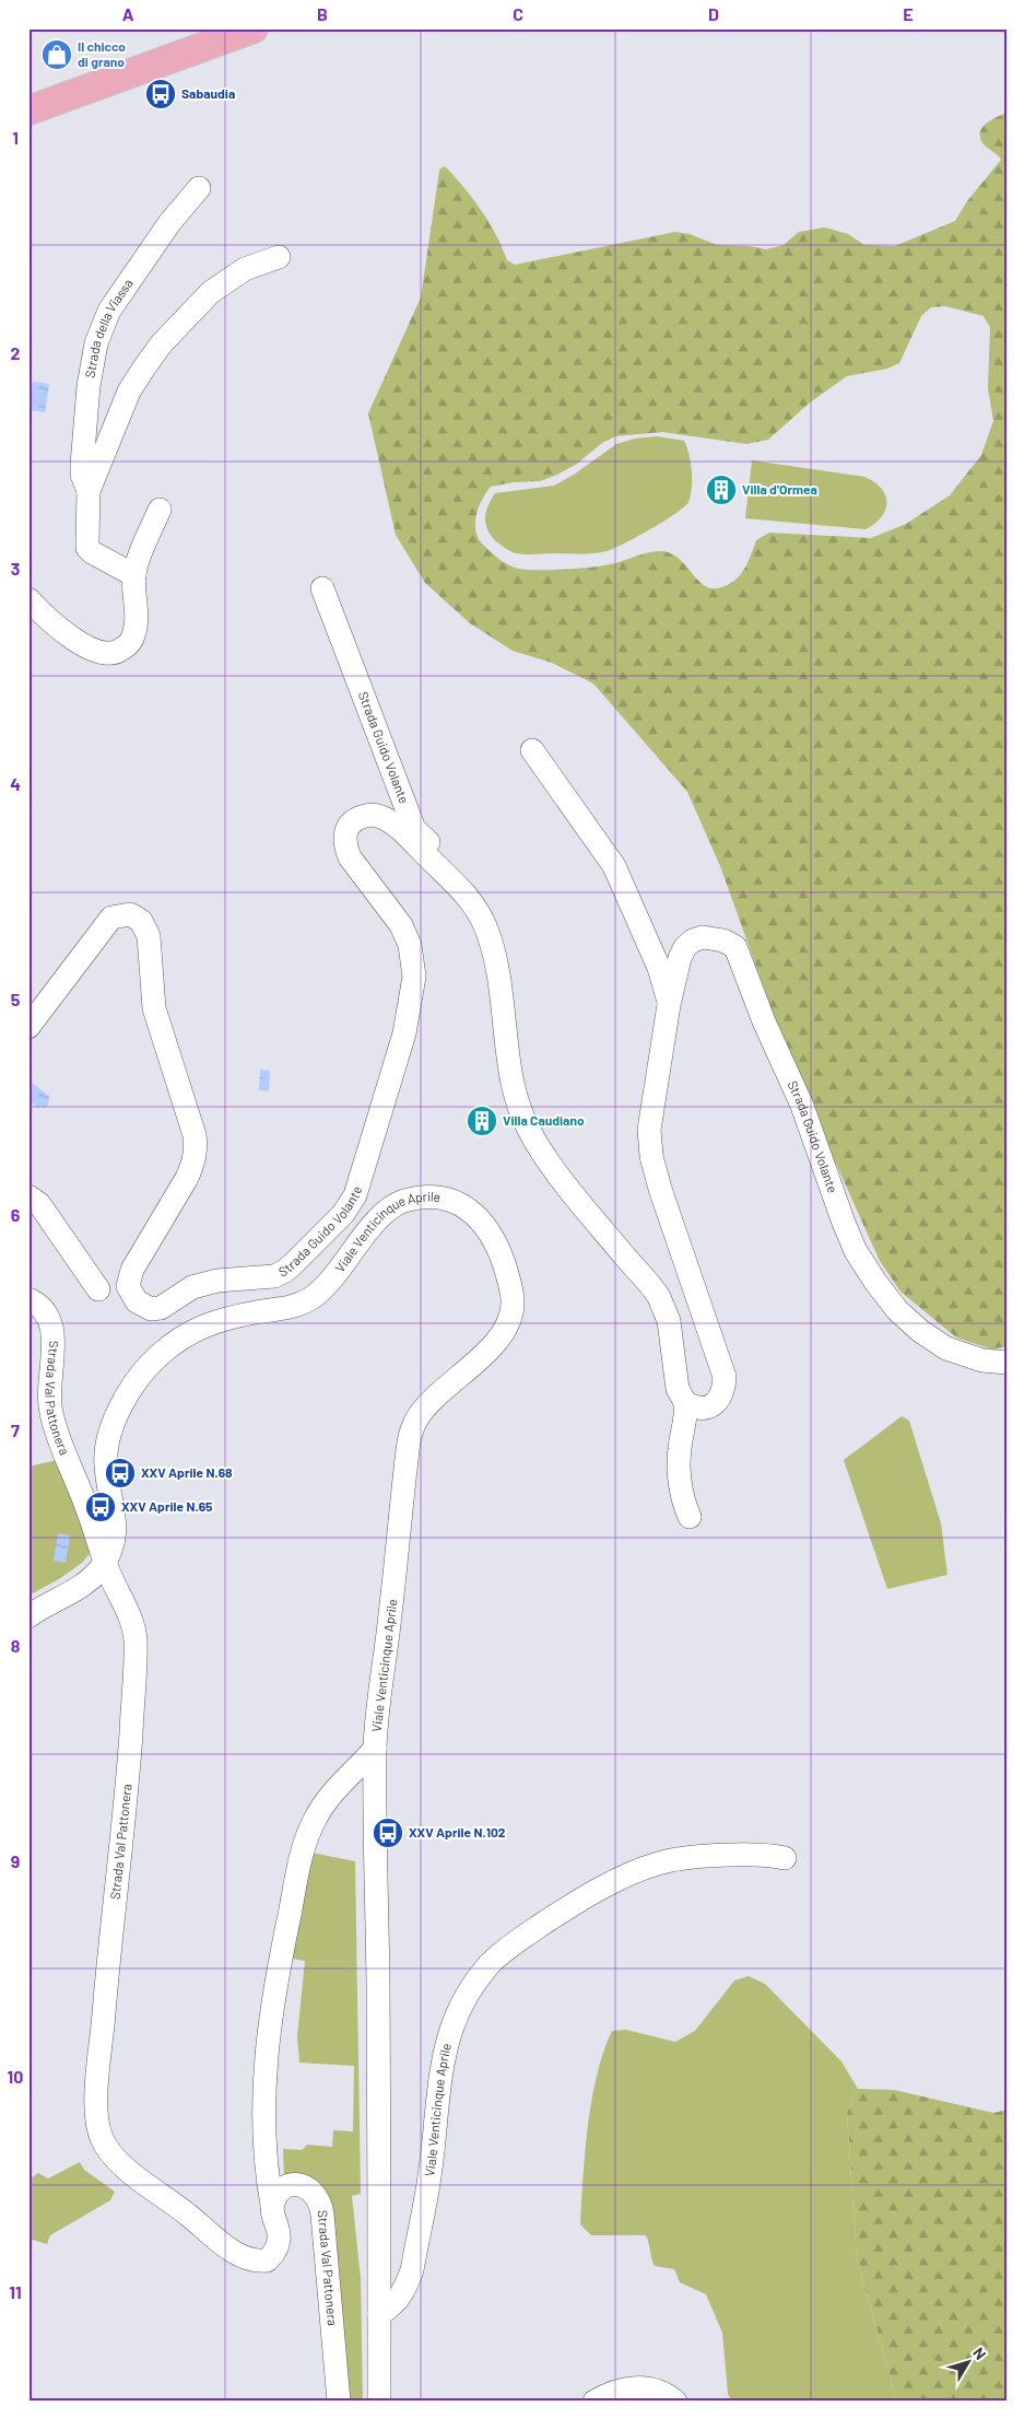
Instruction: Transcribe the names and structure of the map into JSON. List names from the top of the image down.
{
  "streets": {
    "street": [
      "Strada della Viassa",
      "Strada Guido Volante",
      "Viale Venticinque Aprile",
      "Strada Val Pattonera"
    ]
  },
  "crossings": [
    ["Viale Venticinque Aprile", "Strada Val Pattonera"]
  ],
  "places": {
    "shop": ["Il chicco di grano"],
    "bus stop": [
      "Sabaudia",
      "XXV Aprile N.68",
      "XXV Aprile N.65",
      "XXV Aprile N.102"
    ],
    "building": ["Villa d'Ormea", "Villa Caudiano"]
  },
  "north": "top right",
  "grid": {
    "columns": [
      "A",
      "B",
      "C",
      "D",
      "E"
    ],
    "rows": [
      "1",
      "2",
      "3",
      "4",
      "5",
      "6",
      "7",
      "8",
      "9",
      "10",
      "11"
    ]
  }
}
